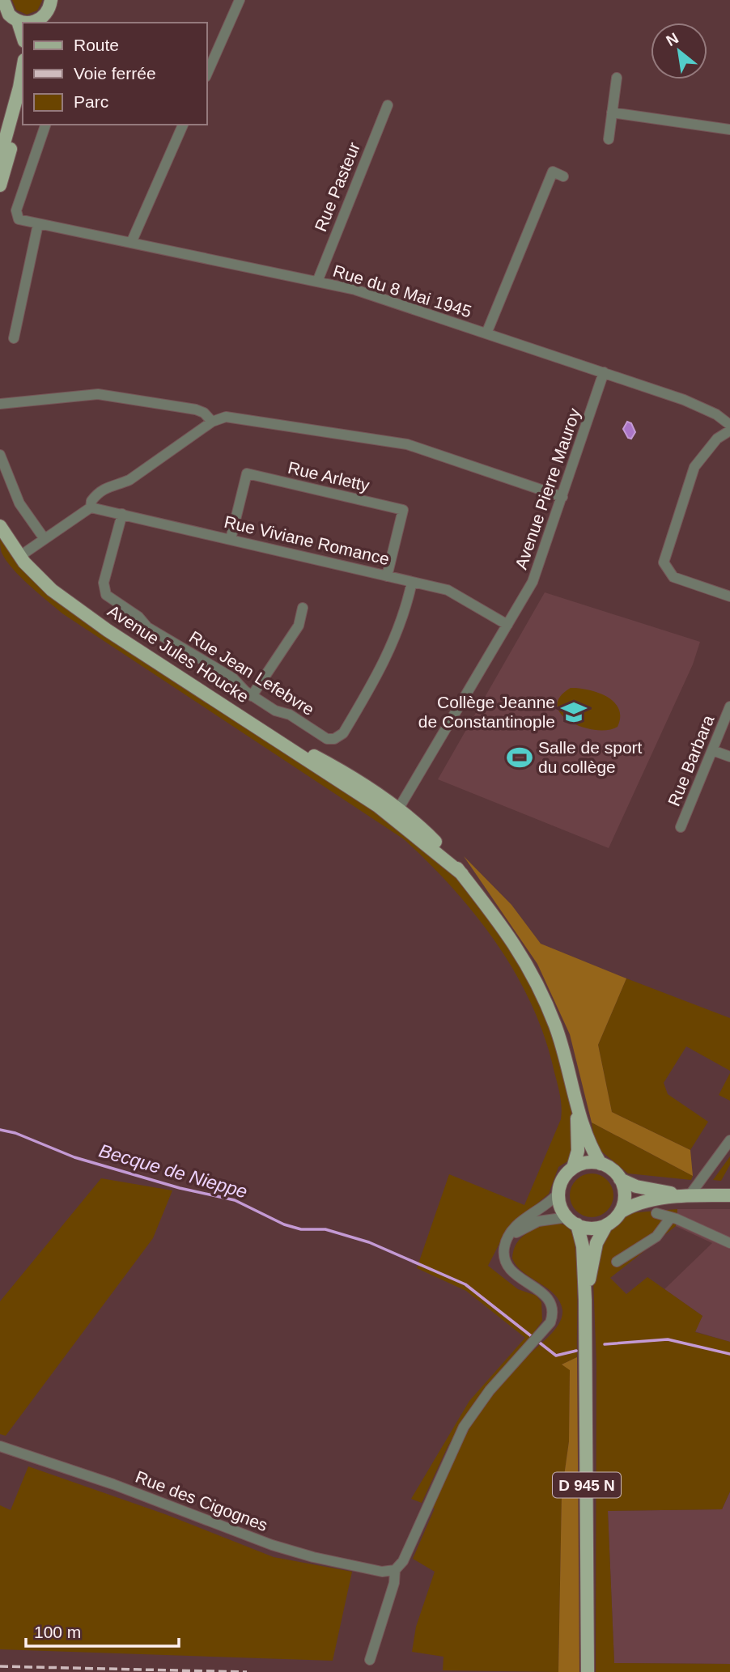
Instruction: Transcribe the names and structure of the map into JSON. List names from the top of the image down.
{
  "streets": {
    "main road": ["Avenue Jules Houcke", "D 945 N"],
    "street": [
      "Rue Pasteur",
      "Rue du 8 Mai 1945",
      "Rue Arletty",
      "Avenue Pierre Mauroy",
      "Rue Viviane Romance",
      "Rue Jean Lefebvre",
      "Rue Barbara",
      "Rue des Cigognes"
    ]
  },
  "crossings": [
    ["Rue Pasteur", "Rue du 8 Mai 1945"],
    ["Rue du 8 Mai 1945", "Avenue Pierre Mauroy"],
    ["Rue Arletty", "Rue Viviane Romance"],
    ["Avenue Pierre Mauroy", "Rue Viviane Romance"],
    ["Avenue Pierre Mauroy", "Avenue Jules Houcke"],
    ["Rue Viviane Romance", "Rue Jean Lefebvre"],
    ["Avenue Jules Houcke", "D 945 N"]
  ],
  "water": ["Becque de Nieppe"],
  "places": {
    "school or university": ["Collège Jeanne de Constantinople"],
    "sports": ["Salle de sport du collège"]
  },
  "legend": ["Route", "Voie ferrée", "Parc"],
  "scale_bar": "100 m",
  "north": "top left"
}
